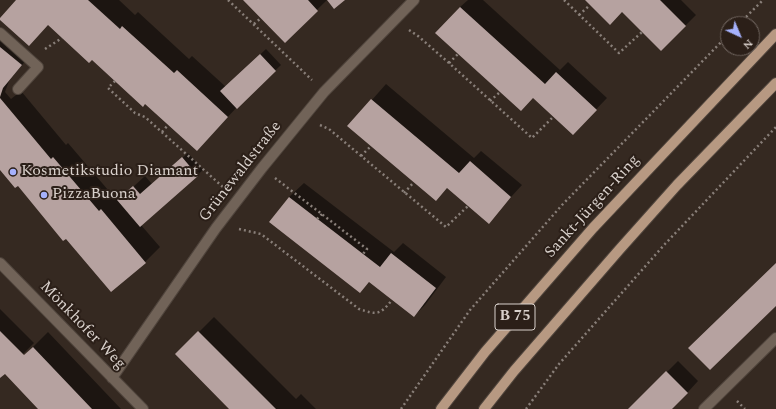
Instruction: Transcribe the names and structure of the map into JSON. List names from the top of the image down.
{
  "streets": {
    "main road": ["Sankt-Jürgen-Ring", "B 75"],
    "street": ["Grünewaldstraße", "Mönkhofer Weg"]
  },
  "crossings": [
    ["Grünewaldstraße", "Mönkhofer Weg"]
  ],
  "places": ["Kosmetikstudio Diamant", "PizzaBuona"],
  "north": "bottom right"
}
